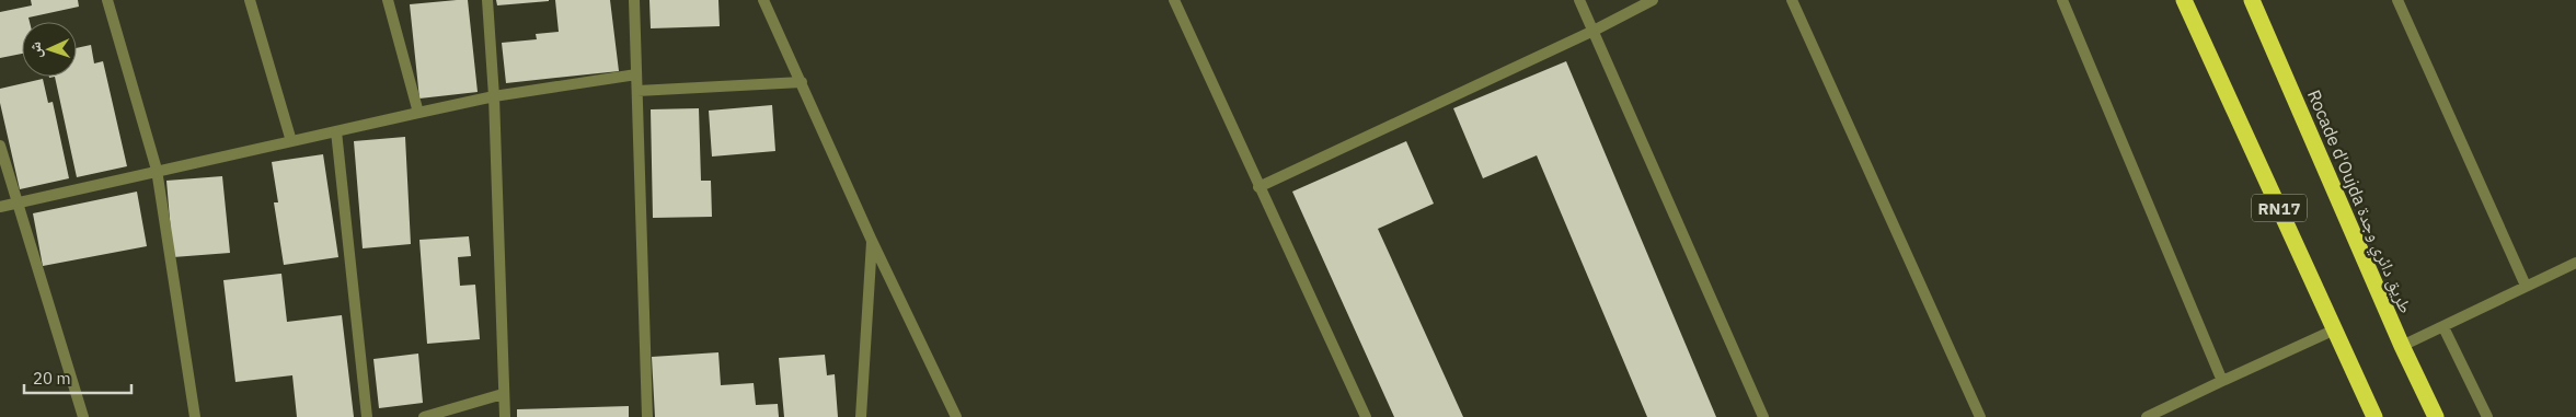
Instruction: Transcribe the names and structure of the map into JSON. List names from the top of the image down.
{
  "streets": {
    "highway": ["Rocade d'Oujda طريق دائري وجدة", "RN17"]
  },
  "scale_bar": "20 m",
  "north": "left"
}
